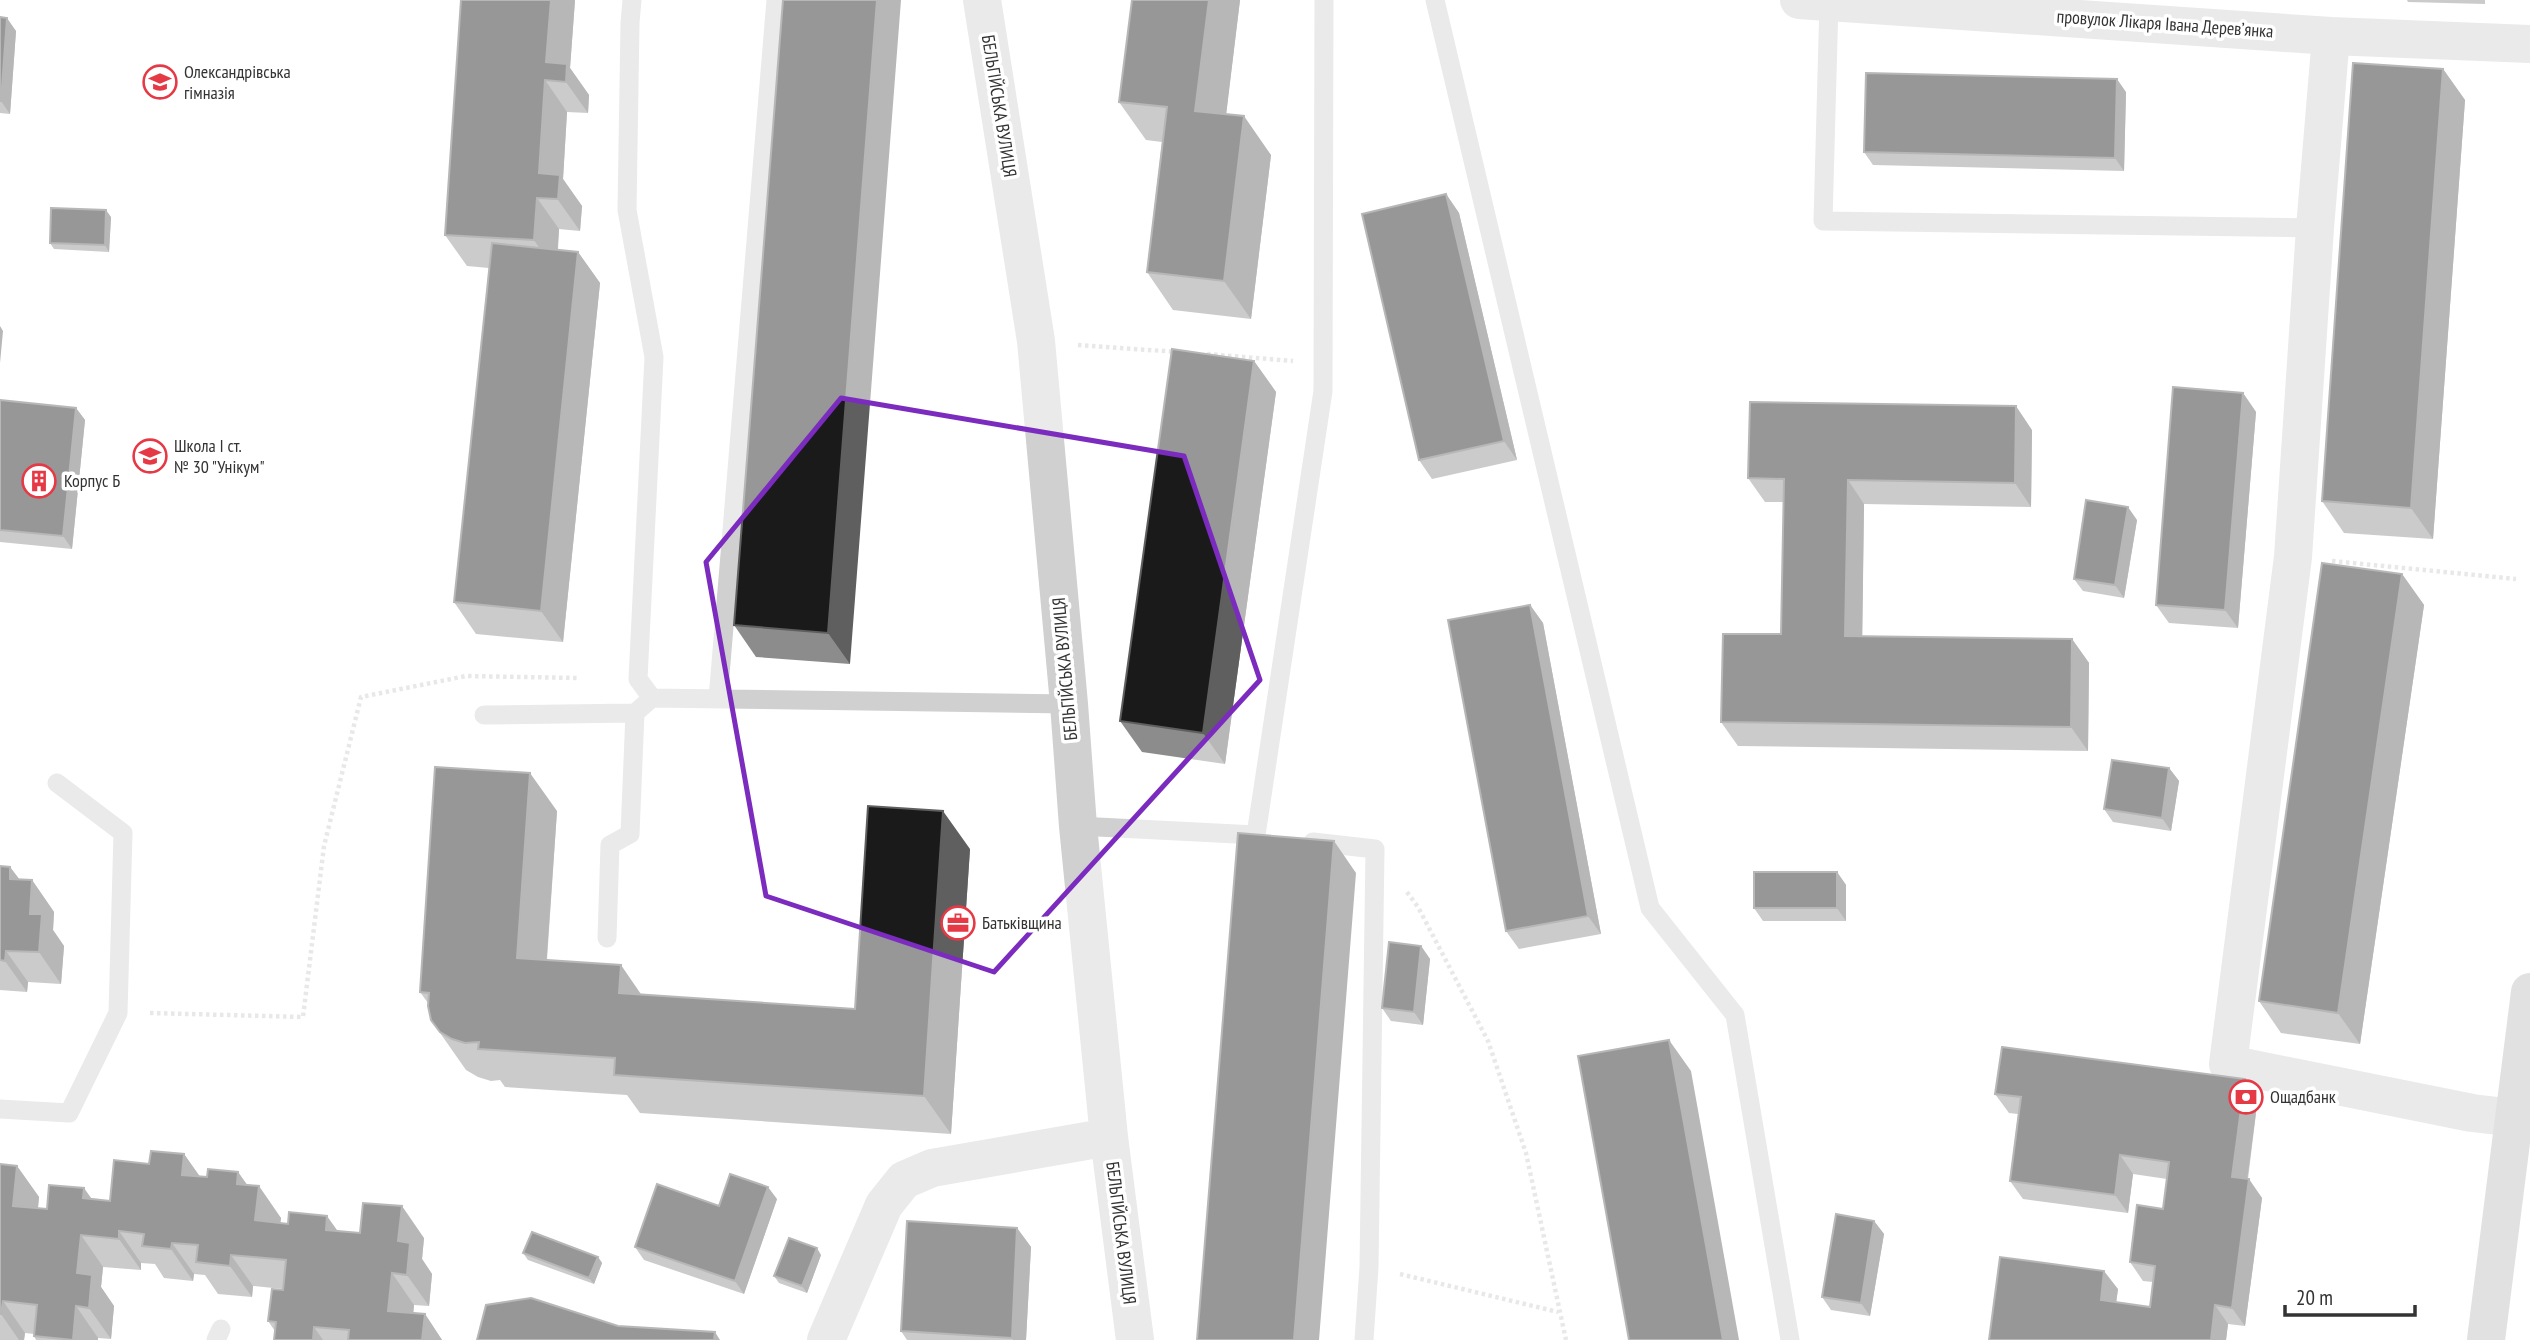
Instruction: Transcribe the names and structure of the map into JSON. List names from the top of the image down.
{
  "streets": {
    "street": ["провулок Лікаря Івана Деревʼянка", "БЕЛЬГІЙСЬКА ВУЛИЦЯ"]
  },
  "places": {
    "school or university": ["Олександрівська гімназія", "Школа І ст. № 30 \"Унікум\""],
    "building": ["Корпус Б"],
    "office": ["Батьківщина"],
    "bank": ["Ощадбанк"]
  },
  "scale_bar": "20 m"
}
